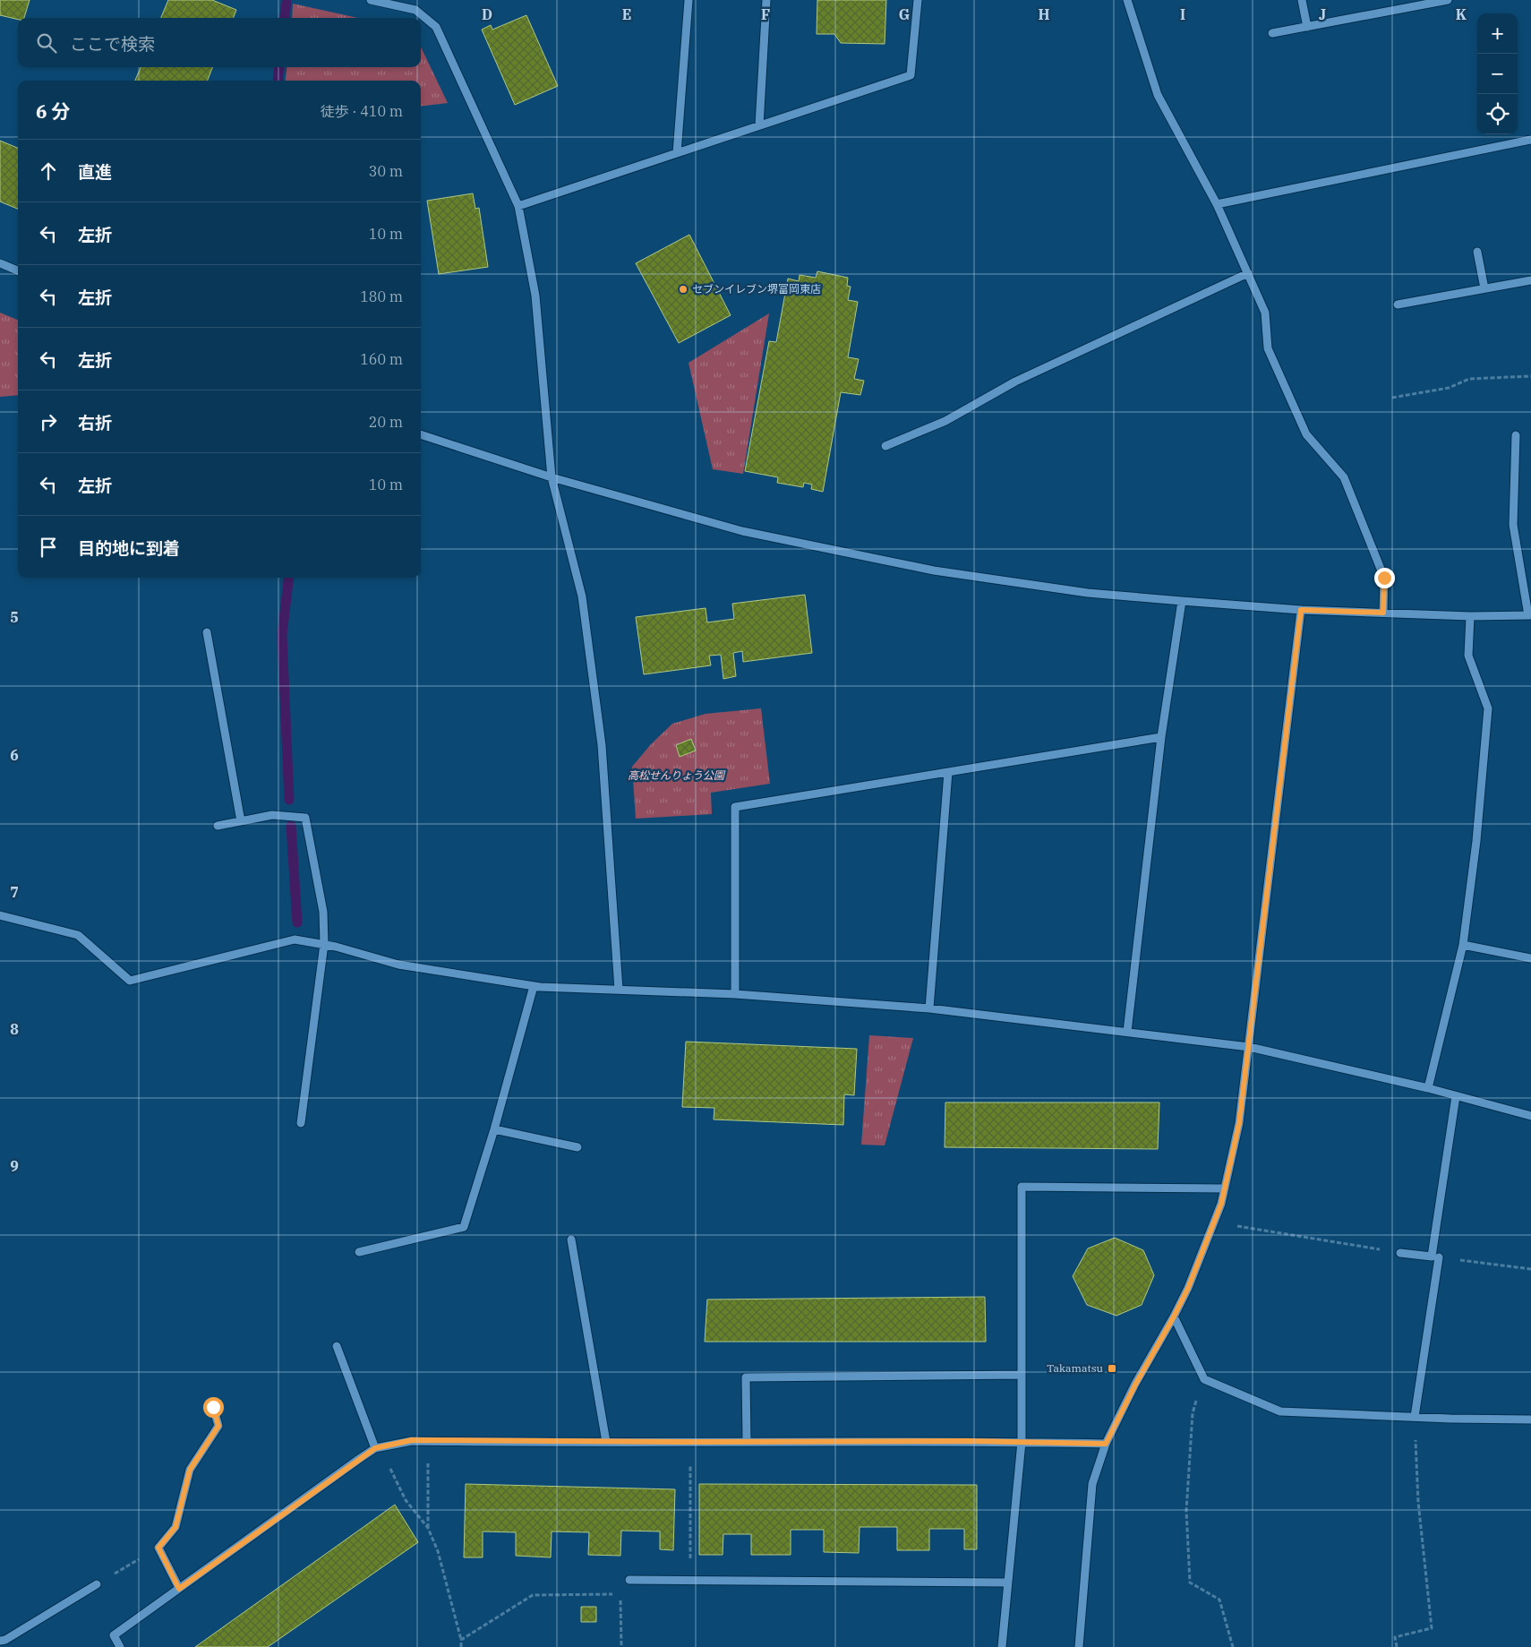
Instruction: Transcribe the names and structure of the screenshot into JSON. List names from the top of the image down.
{
  "parks": ["高松せんりょう公園"],
  "places": {
    "other": ["セブンイレブン堺富岡東店"],
    "transit": ["Takamatsu"]
  },
  "page": {
    "map_buttons": ["+", "−"],
    "search": "ここで検索",
    "heading": ["6 分", "徒歩 · 410 m"],
    "list": [
      ["直進", "30 m"],
      ["左折", "10 m"],
      ["左折", "180 m"],
      ["左折", "160 m"],
      ["右折", "20 m"],
      ["左折", "10 m"],
      "目的地に到着"
    ]
  },
  "grid": {
    "columns": [
      "D",
      "E",
      "F",
      "G",
      "H",
      "I",
      "J",
      "K"
    ],
    "rows": [
      "5",
      "6",
      "7",
      "8",
      "9"
    ]
  }
}
